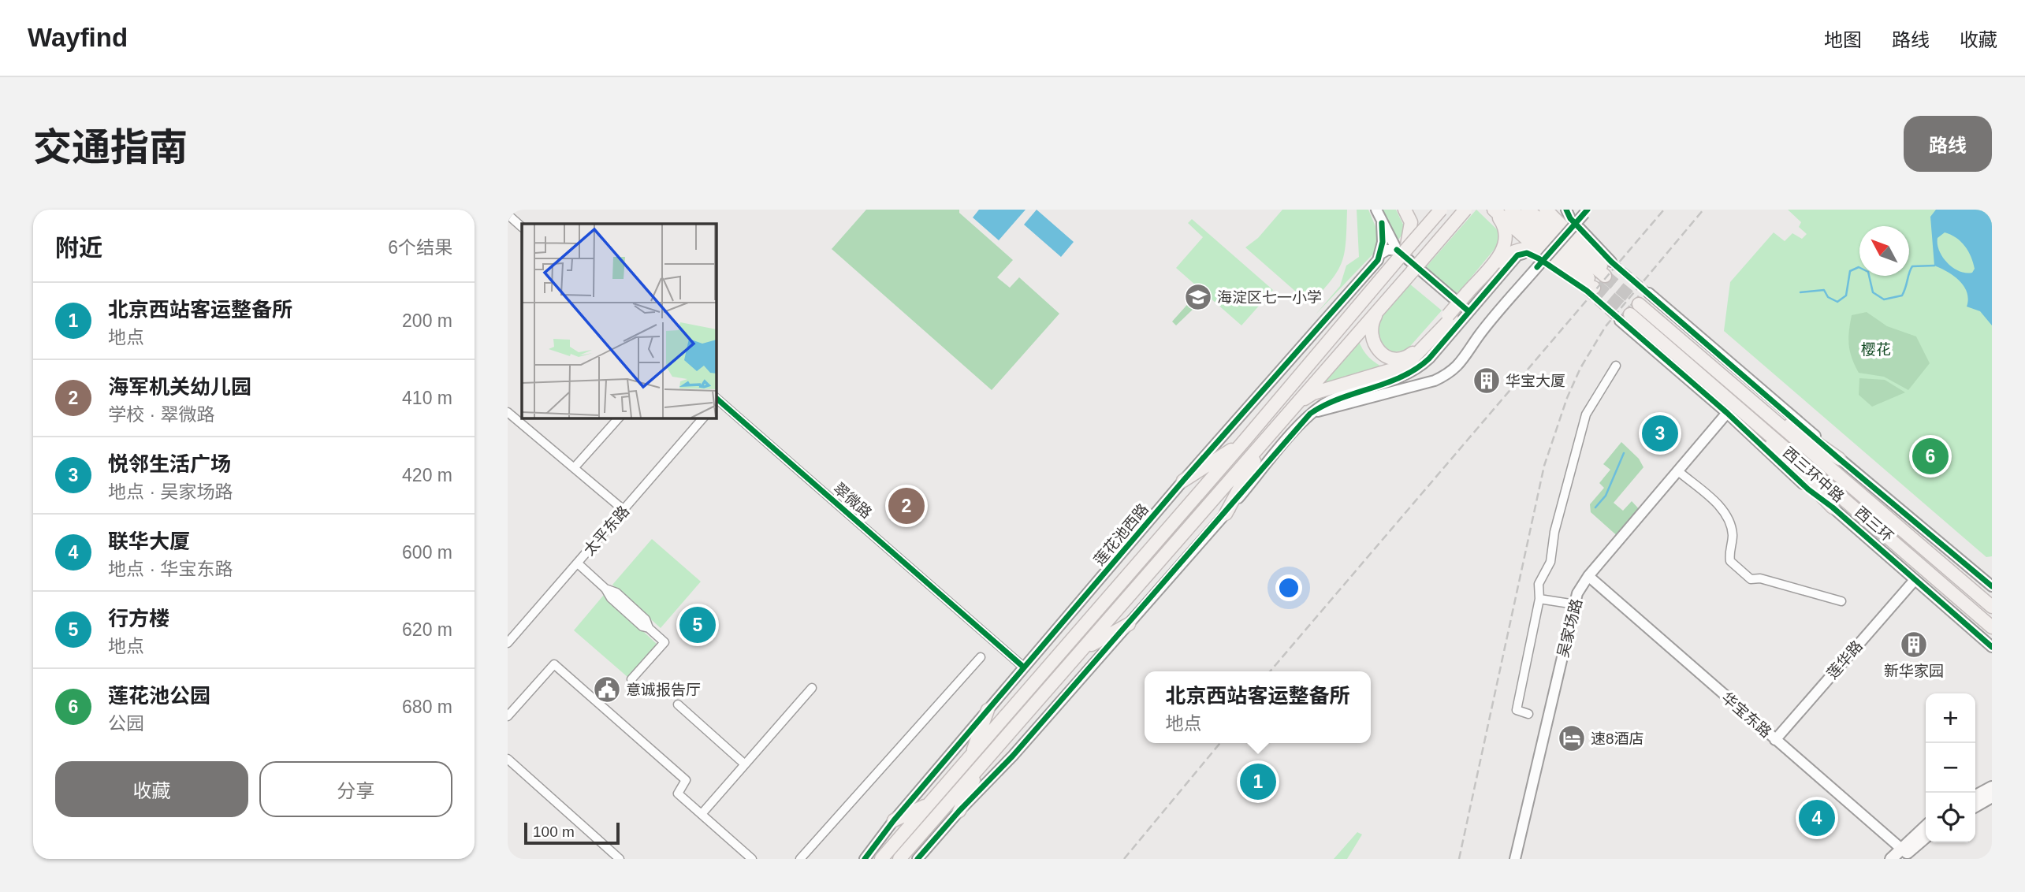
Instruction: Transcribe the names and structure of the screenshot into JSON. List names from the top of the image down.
{
  "streets": {
    "highway": ["西三环", "莲花池西路"],
    "street": [
      "西三环中路",
      "翠微路",
      "太平东路",
      "吴家场路",
      "莲华路",
      "华宝东路"
    ]
  },
  "crossings": [
    ["西三环中路", "西三环"],
    ["西三环中路", "吴家场路"],
    ["西三环中路", "莲华路"],
    ["翠微路", "莲花池西路"],
    ["吴家场路", "华宝东路"],
    ["莲华路", "华宝东路"]
  ],
  "parks": ["樱花"],
  "places": {
    "school or university": ["海淀区七一小学"],
    "building": ["华宝大厦", "新华家园"],
    "public building": ["意诚报告厅"],
    "hotel": ["速8酒店"]
  },
  "scale_bar": "100 m",
  "north": "top left",
  "page": {
    "header": "Wayfind",
    "nav": ["地图", "路线", "收藏"],
    "title": "交通指南",
    "buttons": [
      "路线",
      ["收藏", "分享"]
    ],
    "heading": ["附近", "6个结果"],
    "list": [
      {
        "mark": "1",
        "name": "北京西站客运整备所",
        "note": "地点",
        "value": "200 m"
      },
      {
        "mark": "2",
        "name": "海军机关幼儿园",
        "note": "学校 · 翠微路",
        "value": "410 m"
      },
      {
        "mark": "3",
        "name": "悦邻生活广场",
        "note": "地点 · 吴家场路",
        "value": "420 m"
      },
      {
        "mark": "4",
        "name": "联华大厦",
        "note": "地点 · 华宝东路",
        "value": "600 m"
      },
      {
        "mark": "5",
        "name": "行方楼",
        "note": "地点",
        "value": "620 m"
      },
      {
        "mark": "6",
        "name": "莲花池公园",
        "note": "公园",
        "value": "680 m"
      }
    ],
    "pins": [
      "3",
      "6",
      "2",
      "5",
      "1",
      "4"
    ],
    "popup": ["北京西站客运整备所", "地点"],
    "map_buttons": ["+", "−"],
    "scale": "100 m"
  }
}
